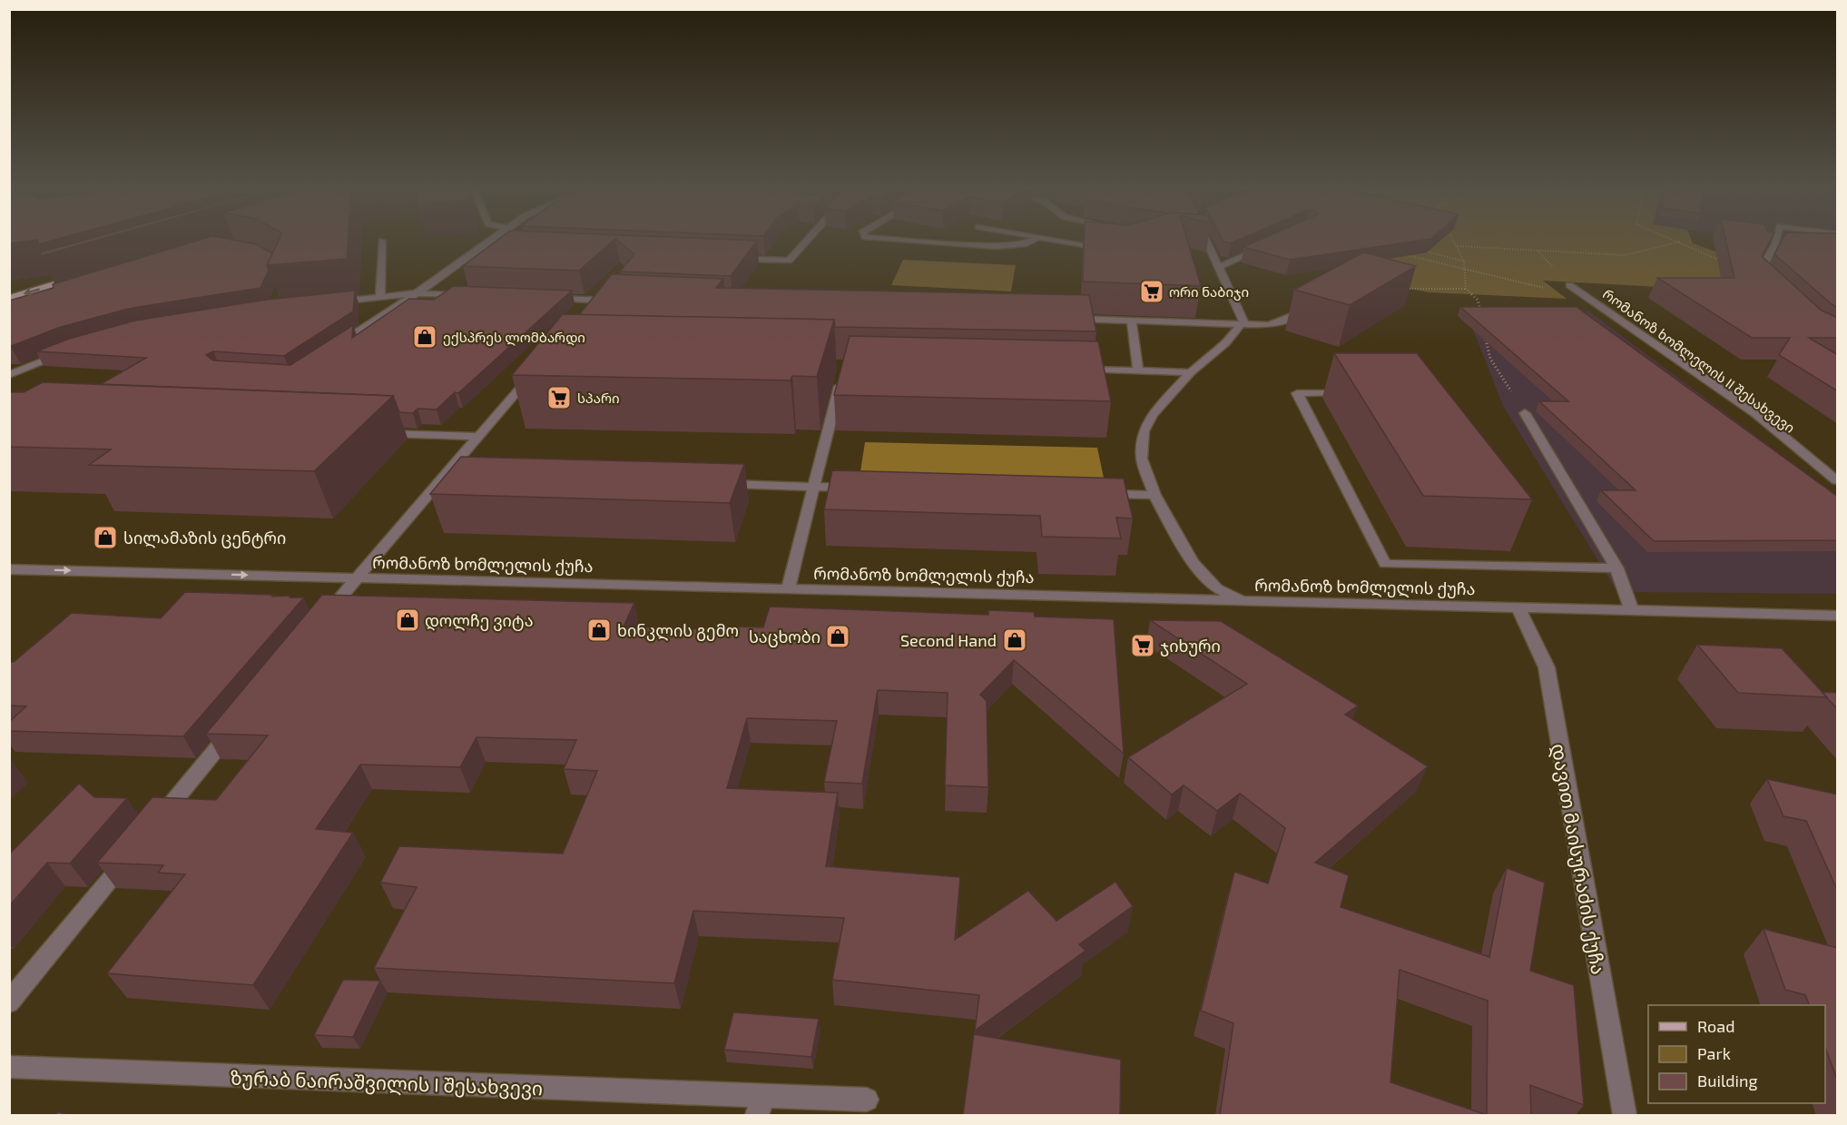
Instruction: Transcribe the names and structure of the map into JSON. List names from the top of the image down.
{
  "streets": {
    "street": [
      "რომანოზ ხომლელის II შესახვევი",
      "რომანოზ ხომლელის ქუჩა",
      "დავით მაისურაძის ქუჩა",
      "ზურაბ ნაირაშვილის I შესახვევი"
    ]
  },
  "crossings": [
    ["რომანოზ ხომლელის ქუჩა", "დავით მაისურაძის ქუჩა"]
  ],
  "places": {
    "supermarket": ["ორი ნაბიჯი", "სპარი", "ჯიხური"],
    "shop": [
      "ექსპრეს ლომბარდი",
      "სილამაზის ცენტრი",
      "დოლჩე ვიტა",
      "ხინკლის გემო",
      "საცხობი",
      "Second Hand"
    ]
  },
  "legend": ["Road", "Park", "Building"]
}
